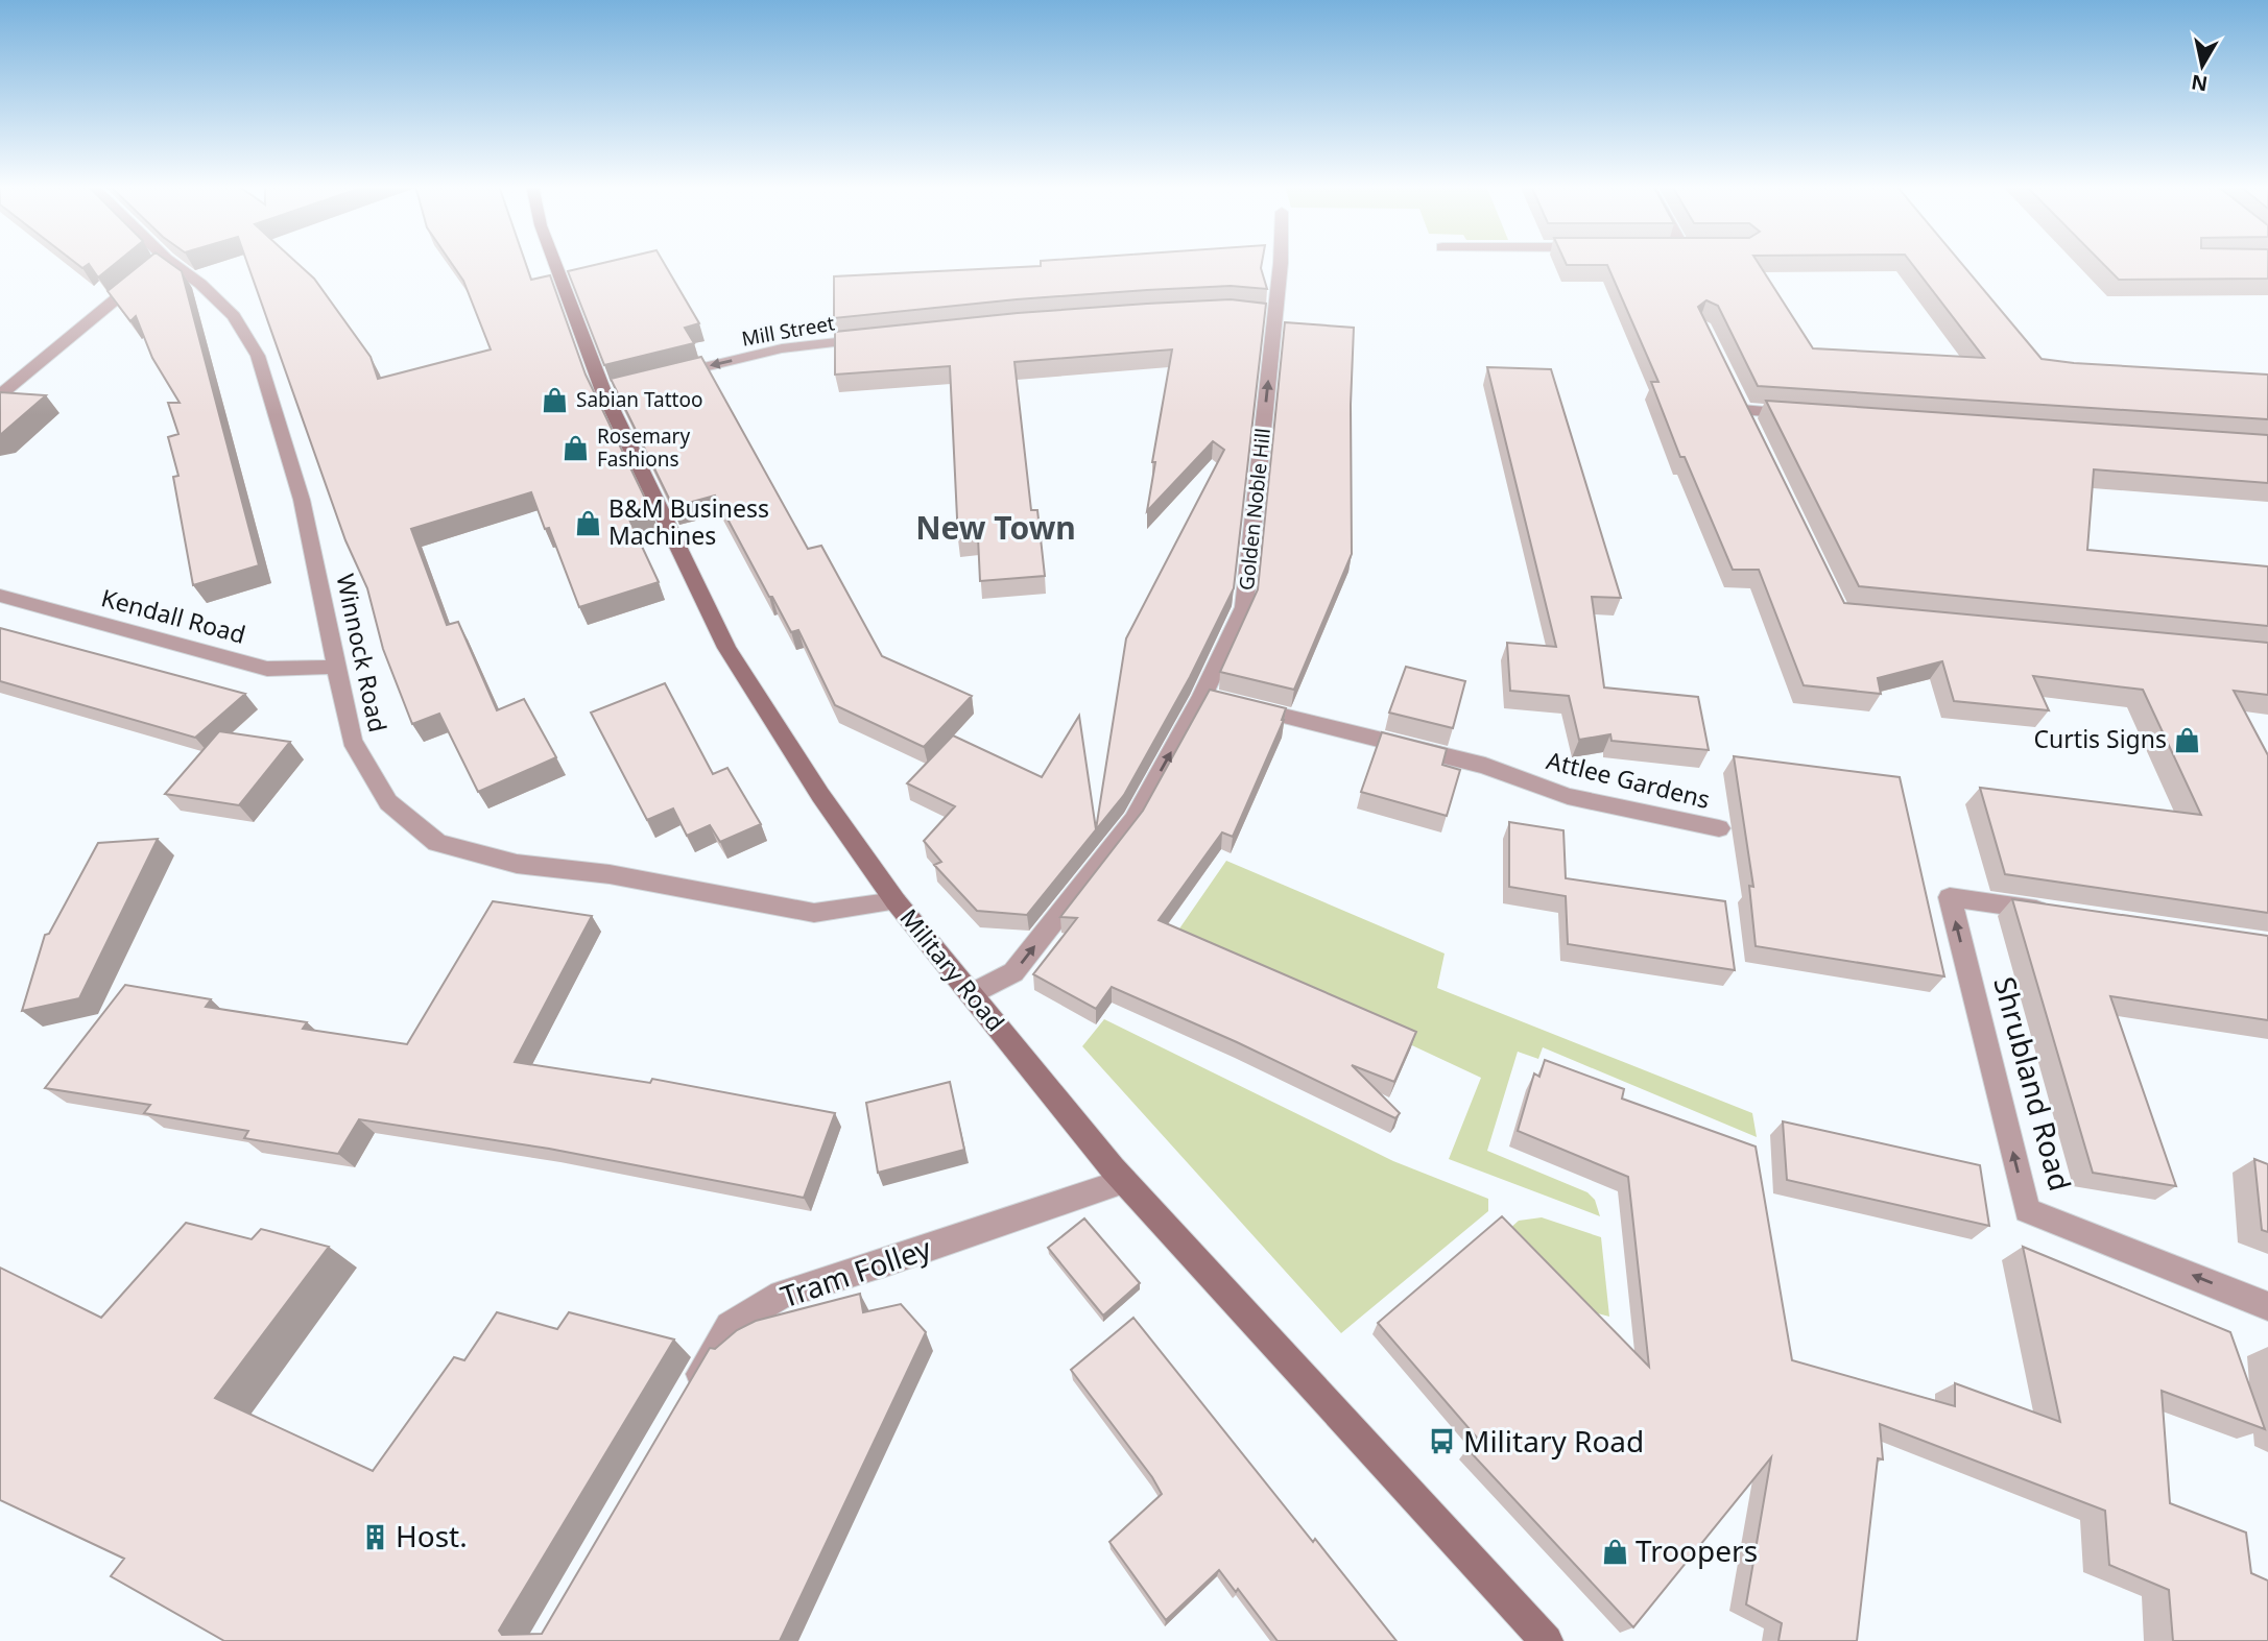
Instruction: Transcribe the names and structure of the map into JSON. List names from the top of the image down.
{
  "streets": {
    "street": [
      "Mill Street",
      "Golden Noble Hill",
      "Kendall Road",
      "Winnock Road",
      "Attlee Gardens",
      "Military Road",
      "Shrubland Road",
      "Tram Folley"
    ]
  },
  "crossings": [
    ["Golden Noble Hill", "Military Road"],
    ["Kendall Road", "Winnock Road"],
    ["Winnock Road", "Military Road"],
    ["Military Road", "Tram Folley"]
  ],
  "one_way": ["Mill Street", "Golden Noble Hill"],
  "districts": ["New Town"],
  "places": {
    "shop": [
      "Sabian Tattoo",
      "Rosemary Fashions",
      "B&M Business Machines",
      "Curtis Signs",
      "Troopers"
    ],
    "bus stop": ["Military Road"],
    "building": ["Host."]
  },
  "north": "bottom"
}
